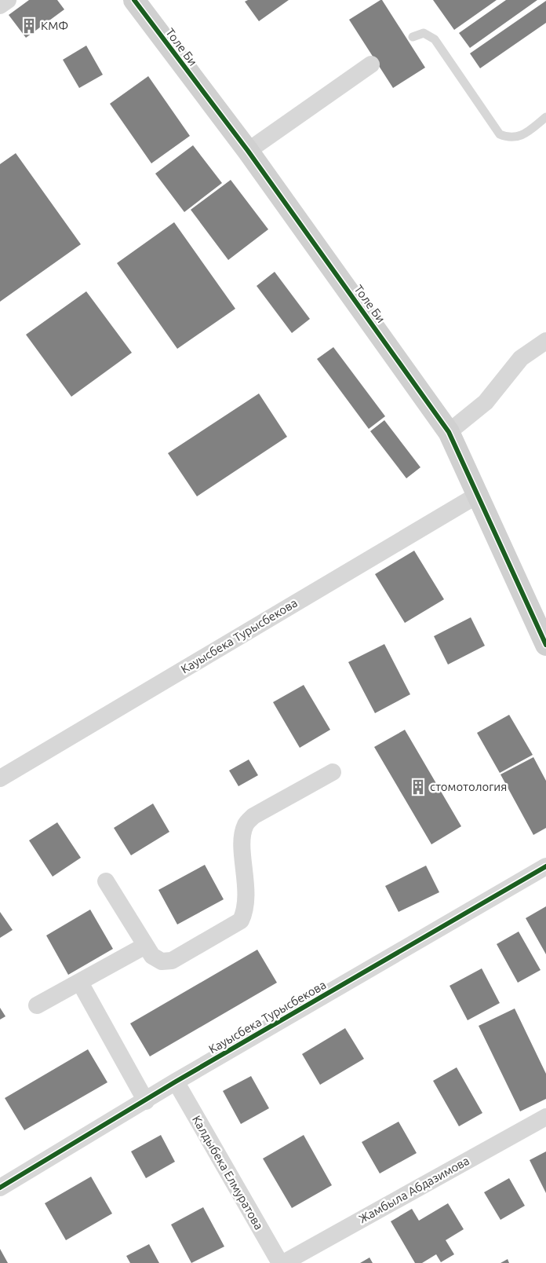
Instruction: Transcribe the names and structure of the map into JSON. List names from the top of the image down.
{
  "streets": {
    "street": [
      "Толе Би",
      "Кауысбека Турысбекова",
      "Калдыбека Елмуратова",
      "Жамбыла Абдазимова"
    ]
  },
  "crossings": [
    ["Толе Би", "Кауысбека Турысбекова"],
    ["Кауысбека Турысбекова", "Калдыбека Елмуратова"]
  ],
  "places": {
    "building": ["КМФ", "стомотология"]
  }
}
